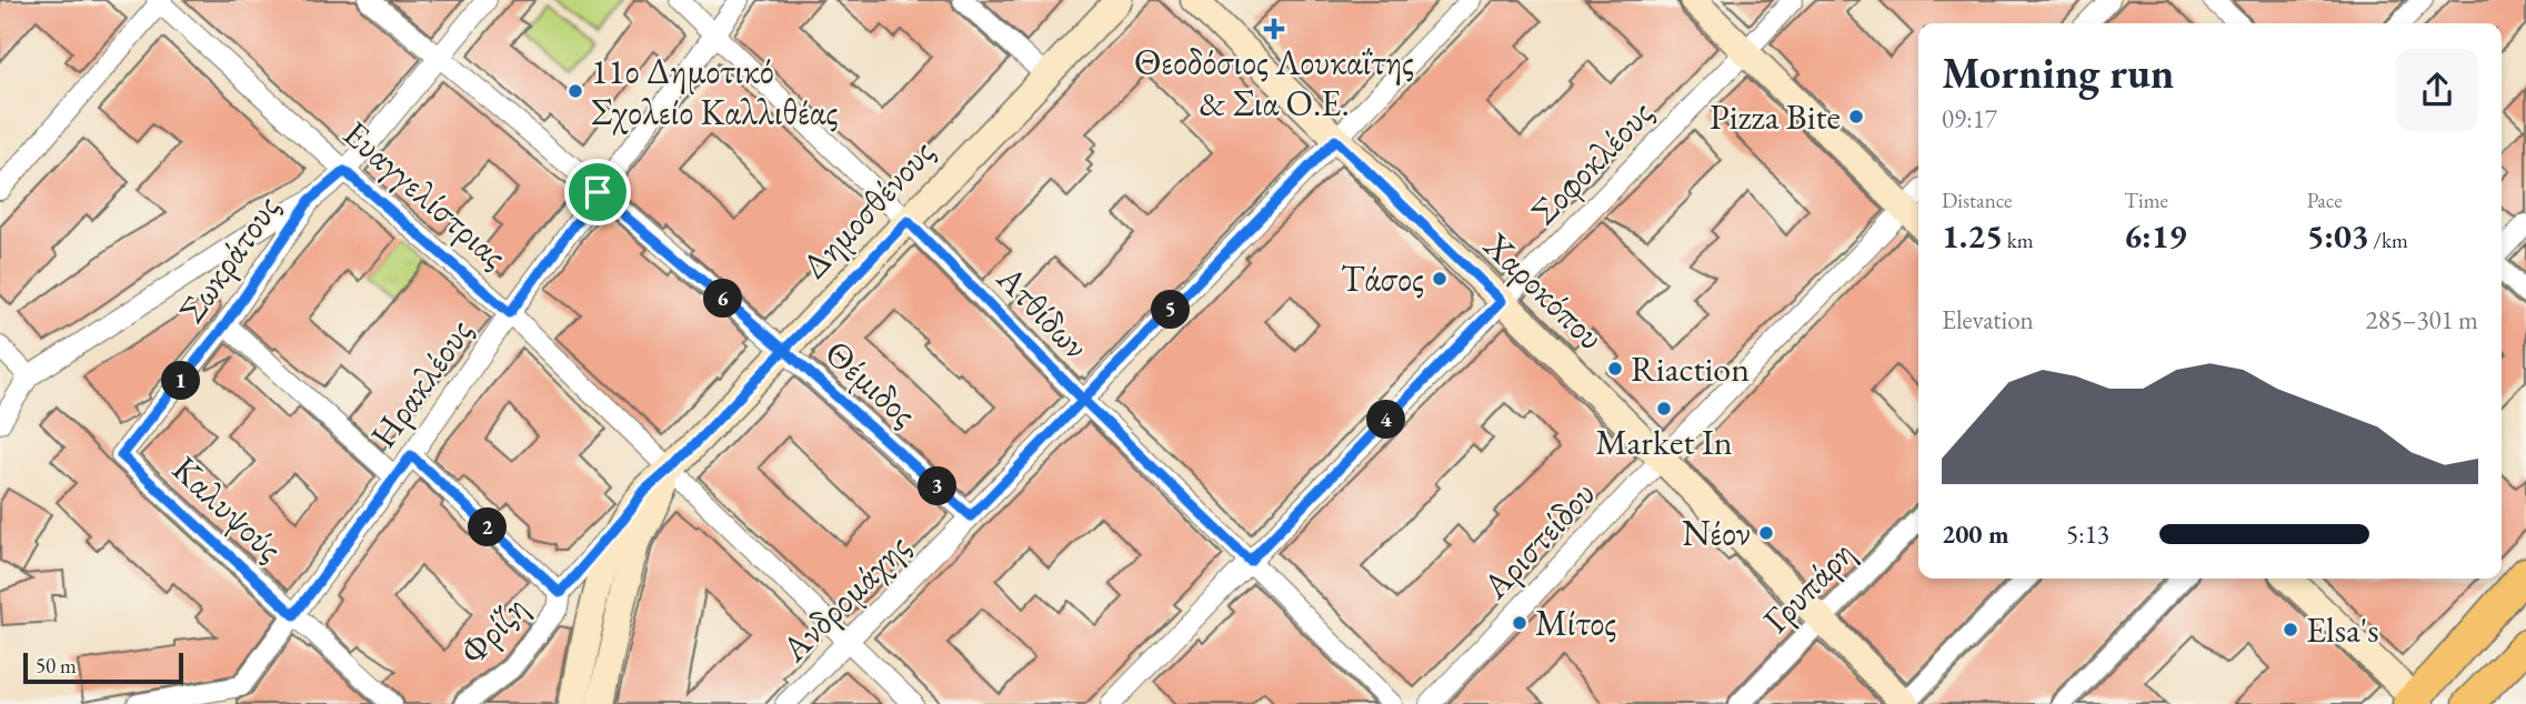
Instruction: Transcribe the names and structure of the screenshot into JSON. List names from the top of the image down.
{
  "streets": {
    "street": [
      "Σοφοκλέους",
      "Ευαγγελίστριας",
      "Δημοσθένους",
      "Σωκράτους",
      "Χαροκόπου",
      "Ατθίδων",
      "Ηρακλέους",
      "Θέμιδος",
      "Καλυψούς",
      "Αριστείδου",
      "Γρυπάρη",
      "Ανδρομάχης",
      "Φρίζη"
    ]
  },
  "crossings": [
    ["Σοφοκλέους", "Χαροκόπου"],
    ["Σοφοκλέους", "Ατθίδων"],
    ["Ευαγγελίστριας", "Δημοσθένους"],
    ["Ευαγγελίστριας", "Σωκράτους"],
    ["Ευαγγελίστριας", "Ηρακλέους"],
    ["Ευαγγελίστριας", "Ανδρομάχης"],
    ["Δημοσθένους", "Ατθίδων"],
    ["Δημοσθένους", "Θέμιδος"],
    ["Δημοσθένους", "Φρίζη"],
    ["Σωκράτους", "Θέμιδος"],
    ["Σωκράτους", "Καλυψούς"],
    ["Χαροκόπου", "Αριστείδου"],
    ["Χαροκόπου", "Γρυπάρη"],
    ["Χαροκόπου", "Ανδρομάχης"],
    ["Ατθίδων", "Ηρακλέους"],
    ["Ατθίδων", "Ανδρομάχης"],
    ["Ηρακλέους", "Θέμιδος"],
    ["Ηρακλέους", "Καλυψούς"],
    ["Θέμιδος", "Ανδρομάχης"]
  ],
  "places": {
    "health": ["Θεοδόσιος Λουκαΐτης & Σια Ο.Ε."],
    "other": [
      "11ο Δημοτικό Σχολείο Καλλιθέας",
      "Pizza Bite",
      "Τάσος",
      "Riaction",
      "Market In",
      "Νέον",
      "Μίτος",
      "Elsa's"
    ]
  },
  "scale_bar": "50 m",
  "page": {
    "heading": ["Morning run", "09:17"],
    "stats": [
      ["Distance", "1.25 km"],
      ["Time", "6:19"],
      ["Pace", "5:03 /km"]
    ],
    "pins": [
      "6",
      "5",
      "1",
      "4",
      "3",
      "2"
    ],
    "chart": ["Elevation", "285–301 m"],
    "list": [
      {
        "name": "200 m",
        "note": "5:13"
      }
    ],
    "scale": "50 m"
  }
}
